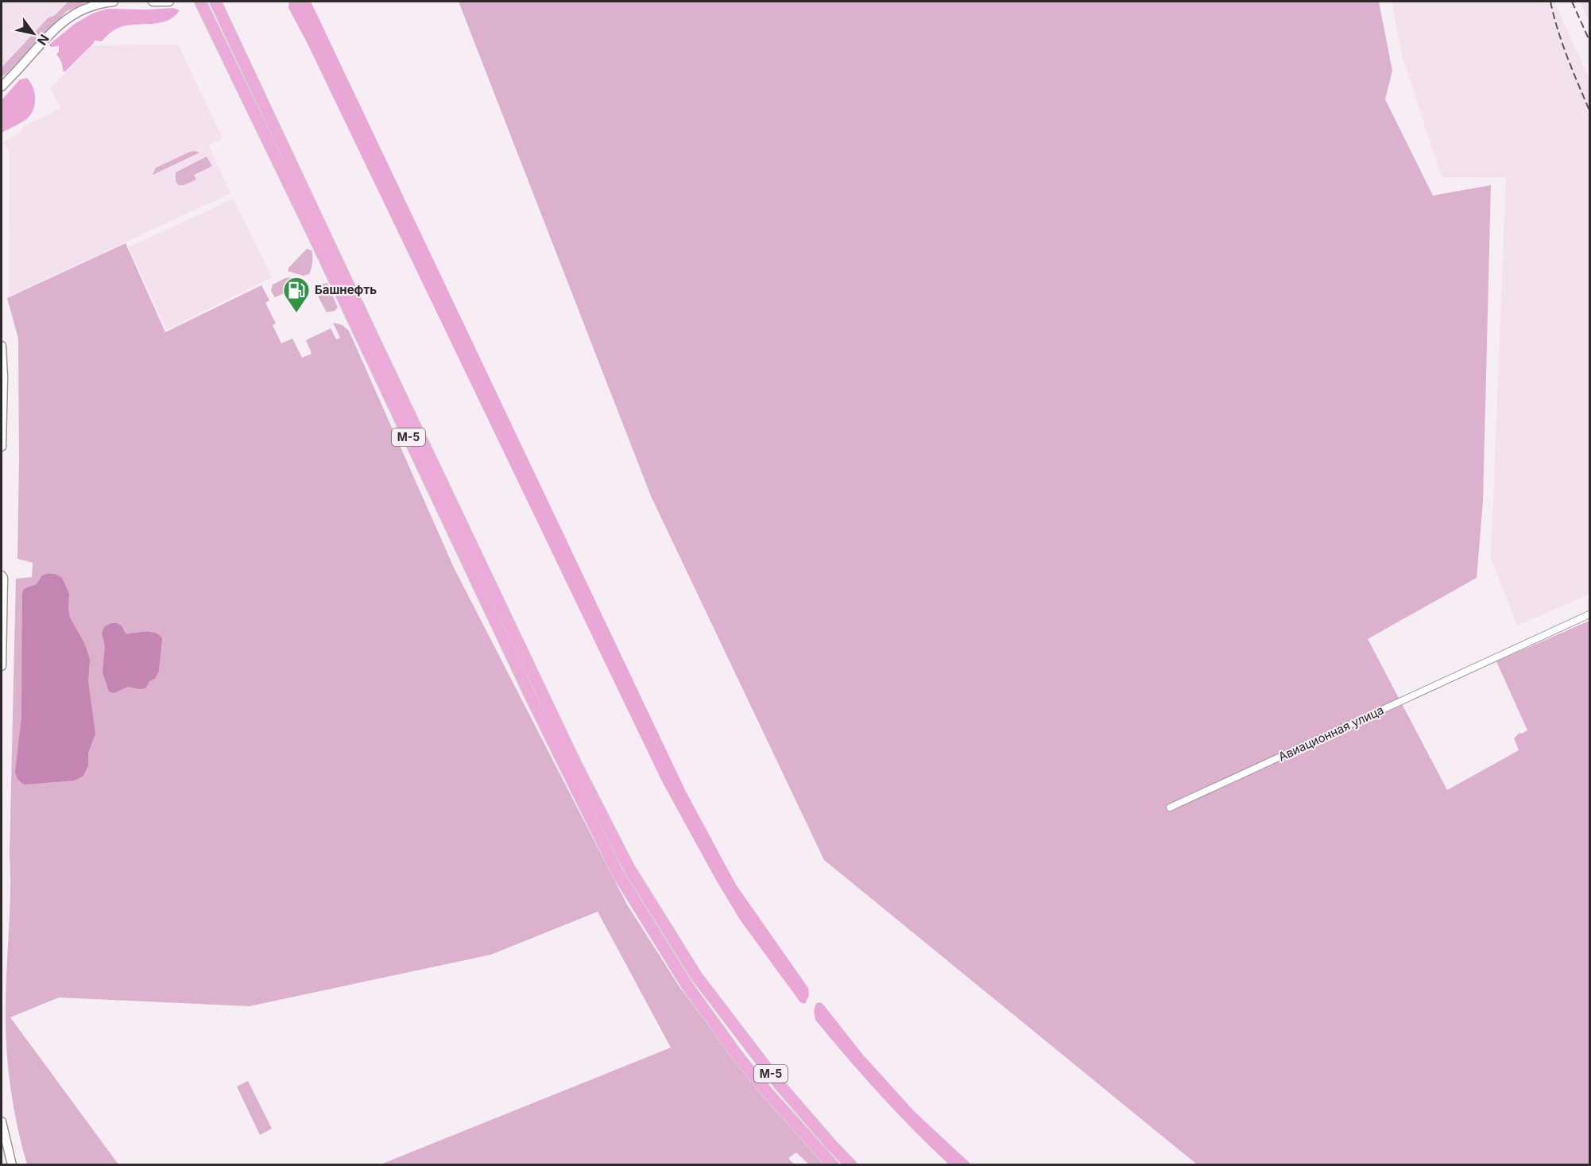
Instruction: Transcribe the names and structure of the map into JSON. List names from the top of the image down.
{
  "streets": {
    "highway": ["М-5"],
    "street": ["Авиационная улица"]
  },
  "places": {
    "fuel station": ["Башнефть"]
  },
  "north": "bottom right"
}
